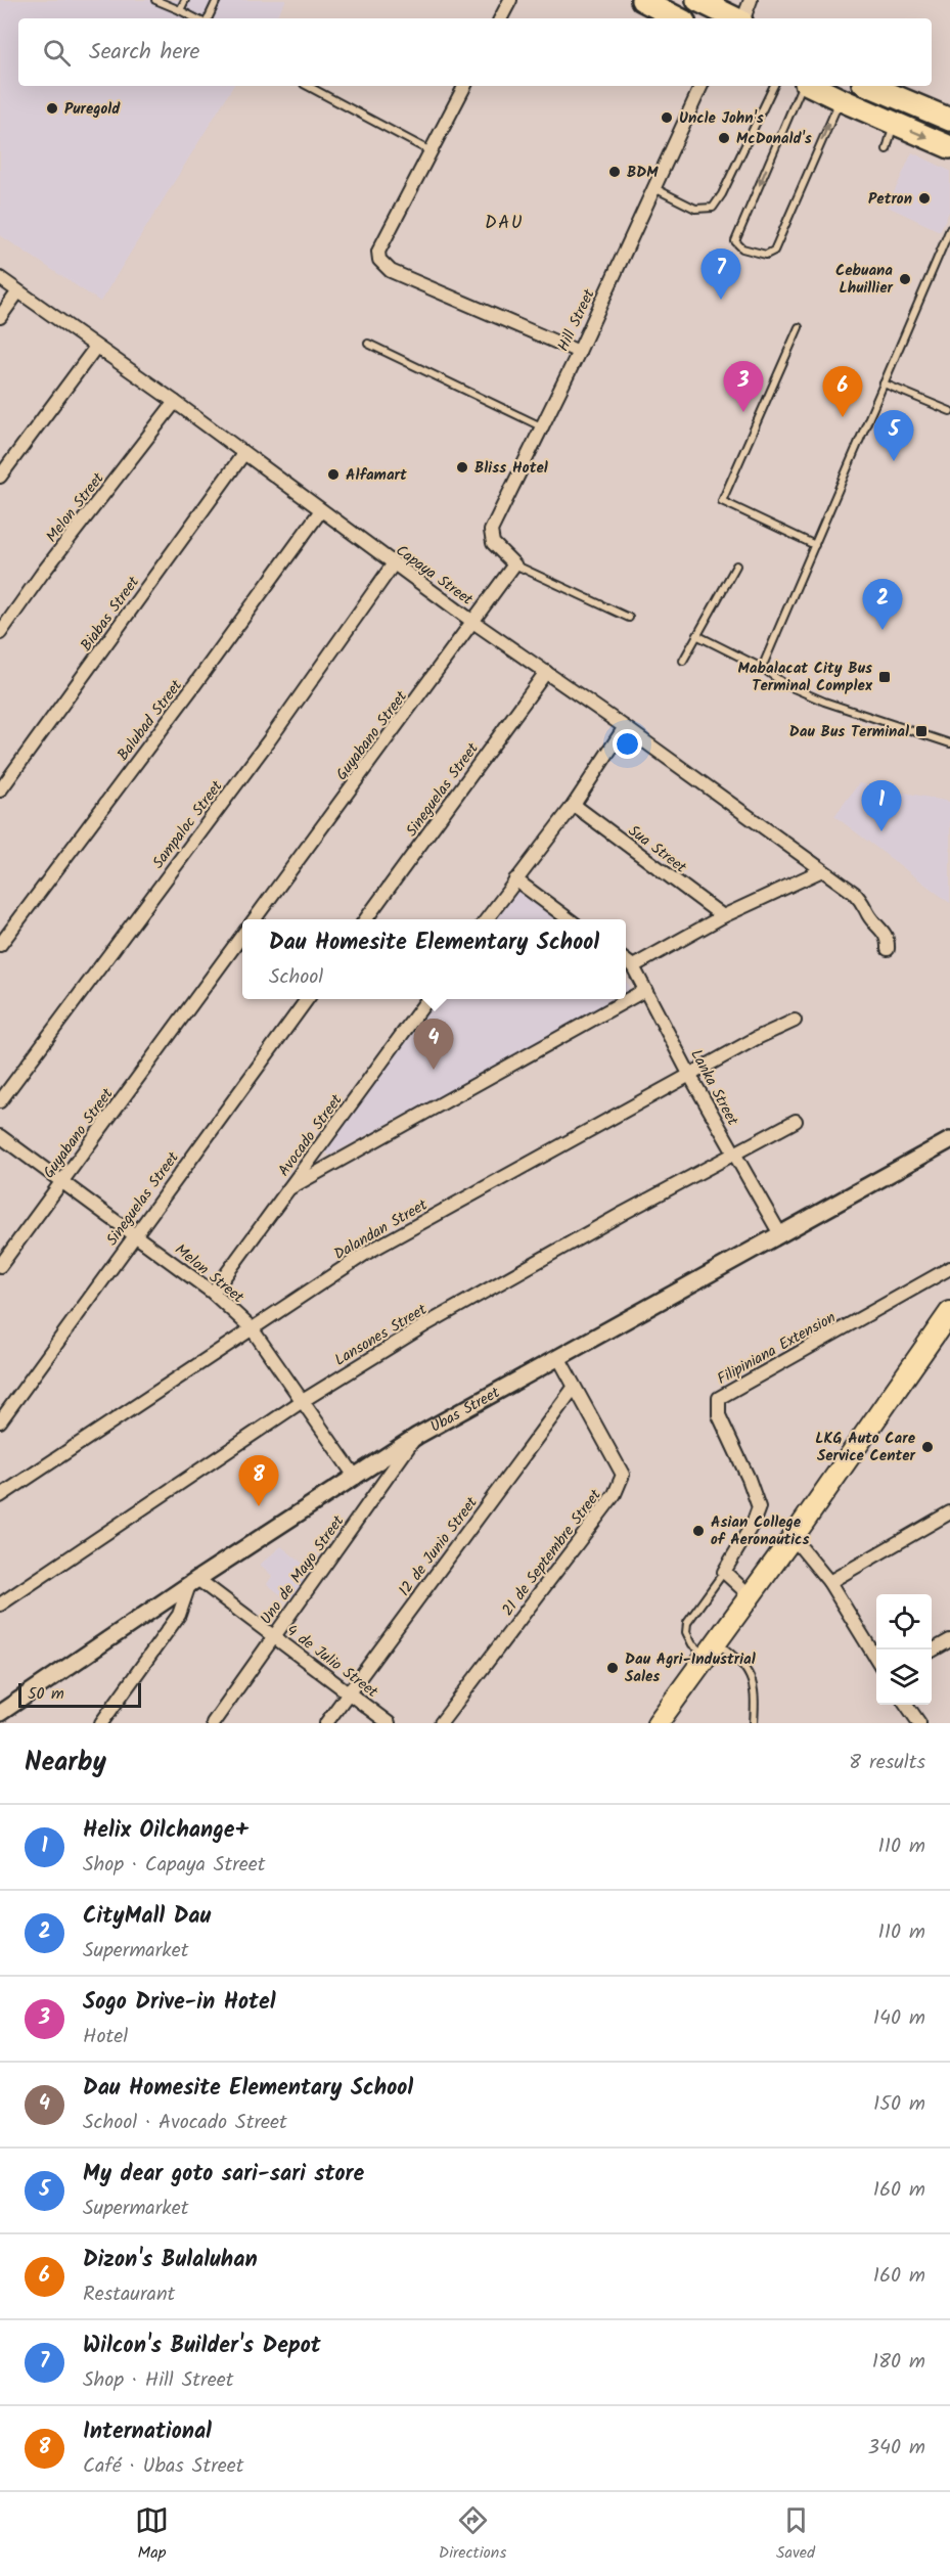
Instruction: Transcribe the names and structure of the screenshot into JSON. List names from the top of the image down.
{
  "streets": {
    "street": [
      "Hill Street",
      "Melon Street",
      "Capaya Street",
      "Biabas Street",
      "Balubad Street",
      "Guyabano Street",
      "Sineguelas Street",
      "Sampaloc Street",
      "Sua Street",
      "Lanka Street",
      "Avocado Street",
      "Dalandan Street",
      "Lansones Street",
      "Filipiniana Extension",
      "Ubas Street",
      "12 de Junio Street",
      "21 de Septembre Street",
      "Uno de Mayo Street",
      "4 de Julio Street"
    ]
  },
  "crossings": [
    ["Hill Street", "Guyabano Street"],
    ["Melon Street", "Capaya Street"],
    ["Melon Street", "Guyabano Street"],
    ["Melon Street", "Sineguelas Street"],
    ["Melon Street", "Avocado Street"],
    ["Melon Street", "Dalandan Street"],
    ["Melon Street", "Lansones Street"],
    ["Melon Street", "Ubas Street"],
    ["Capaya Street", "Biabas Street"],
    ["Capaya Street", "Balubad Street"],
    ["Capaya Street", "Guyabano Street"],
    ["Capaya Street", "Sineguelas Street"],
    ["Capaya Street", "Sampaloc Street"],
    ["Lanka Street", "Dalandan Street"],
    ["Lanka Street", "Lansones Street"],
    ["Lanka Street", "Ubas Street"],
    ["Ubas Street", "21 de Septembre Street"],
    ["Ubas Street", "Uno de Mayo Street"],
    ["Ubas Street", "4 de Julio Street"],
    ["12 de Junio Street", "21 de Septembre Street"],
    ["12 de Junio Street", "4 de Julio Street"],
    ["Uno de Mayo Street", "4 de Julio Street"]
  ],
  "districts": ["DAU"],
  "places": {
    "other": [
      "Puregold",
      "Uncle John's",
      "McDonald's",
      "BDM",
      "Petron",
      "Cebuana Lhuillier",
      "Bliss Hotel",
      "Alfamart",
      "LKG Auto Care Service Center",
      "Asian College of Aeronautics",
      "Dau Agri-Industrial Sales"
    ],
    "transit": ["Mabalacat City Bus Terminal Complex", "Dau Bus Terminal"]
  },
  "scale_bar": "50 m",
  "page": {
    "search": "Search here",
    "pins": [
      "7",
      "3",
      "6",
      "5",
      "2",
      "1",
      "4",
      "8"
    ],
    "popup": ["Dau Homesite Elementary School", "School"],
    "scale": "50 m",
    "heading": ["Nearby", "8 results"],
    "list": [
      {
        "mark": "1",
        "name": "Helix Oilchange+",
        "note": "Shop · Capaya Street",
        "value": "110 m"
      },
      {
        "mark": "2",
        "name": "CityMall Dau",
        "note": "Supermarket",
        "value": "110 m"
      },
      {
        "mark": "3",
        "name": "Sogo Drive-in Hotel",
        "note": "Hotel",
        "value": "140 m"
      },
      {
        "mark": "4",
        "name": "Dau Homesite Elementary School",
        "note": "School · Avocado Street",
        "value": "150 m"
      },
      {
        "mark": "5",
        "name": "My dear goto sari-sari store",
        "note": "Supermarket",
        "value": "160 m"
      },
      {
        "mark": "6",
        "name": "Dizon's Bulaluhan",
        "note": "Restaurant",
        "value": "160 m"
      },
      {
        "mark": "7",
        "name": "Wilcon's Builder's Depot",
        "note": "Shop · Hill Street",
        "value": "180 m"
      },
      {
        "mark": "8",
        "name": "International",
        "note": "Café · Ubas Street",
        "value": "340 m"
      }
    ],
    "nav": ["Map", "Directions", "Saved"]
  }
}
